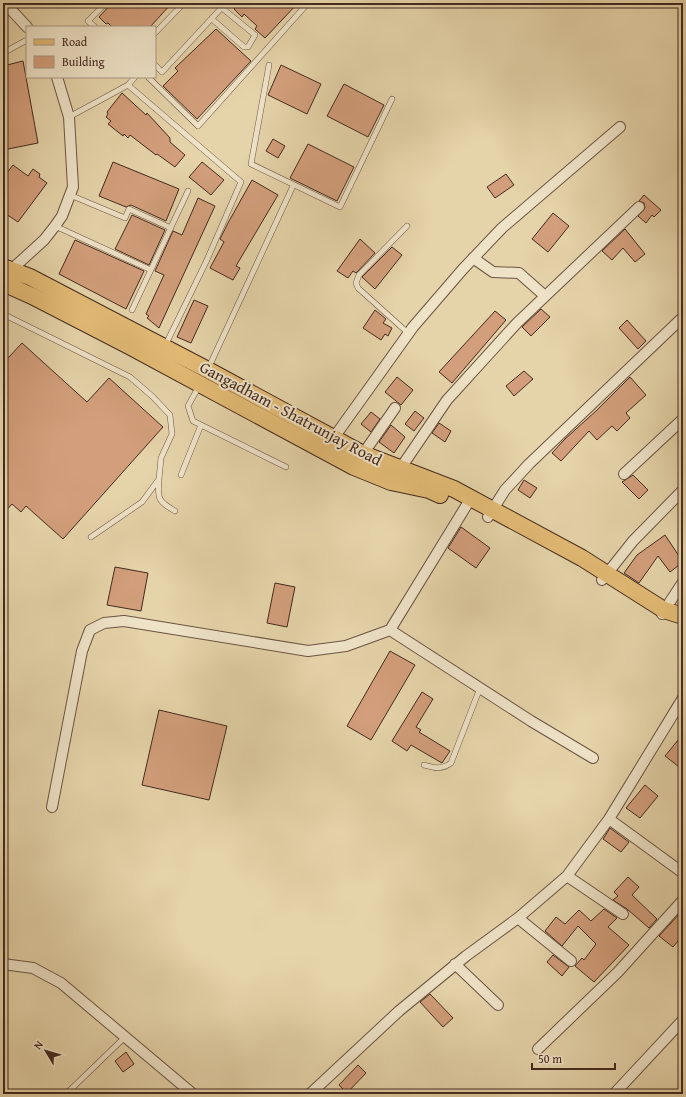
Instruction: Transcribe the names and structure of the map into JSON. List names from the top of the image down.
{
  "streets": {
    "main road": ["Gangadham - Shatrunjay Road"]
  },
  "legend": ["Road", "Building"],
  "scale_bar": "50 m",
  "north": "top left"
}
